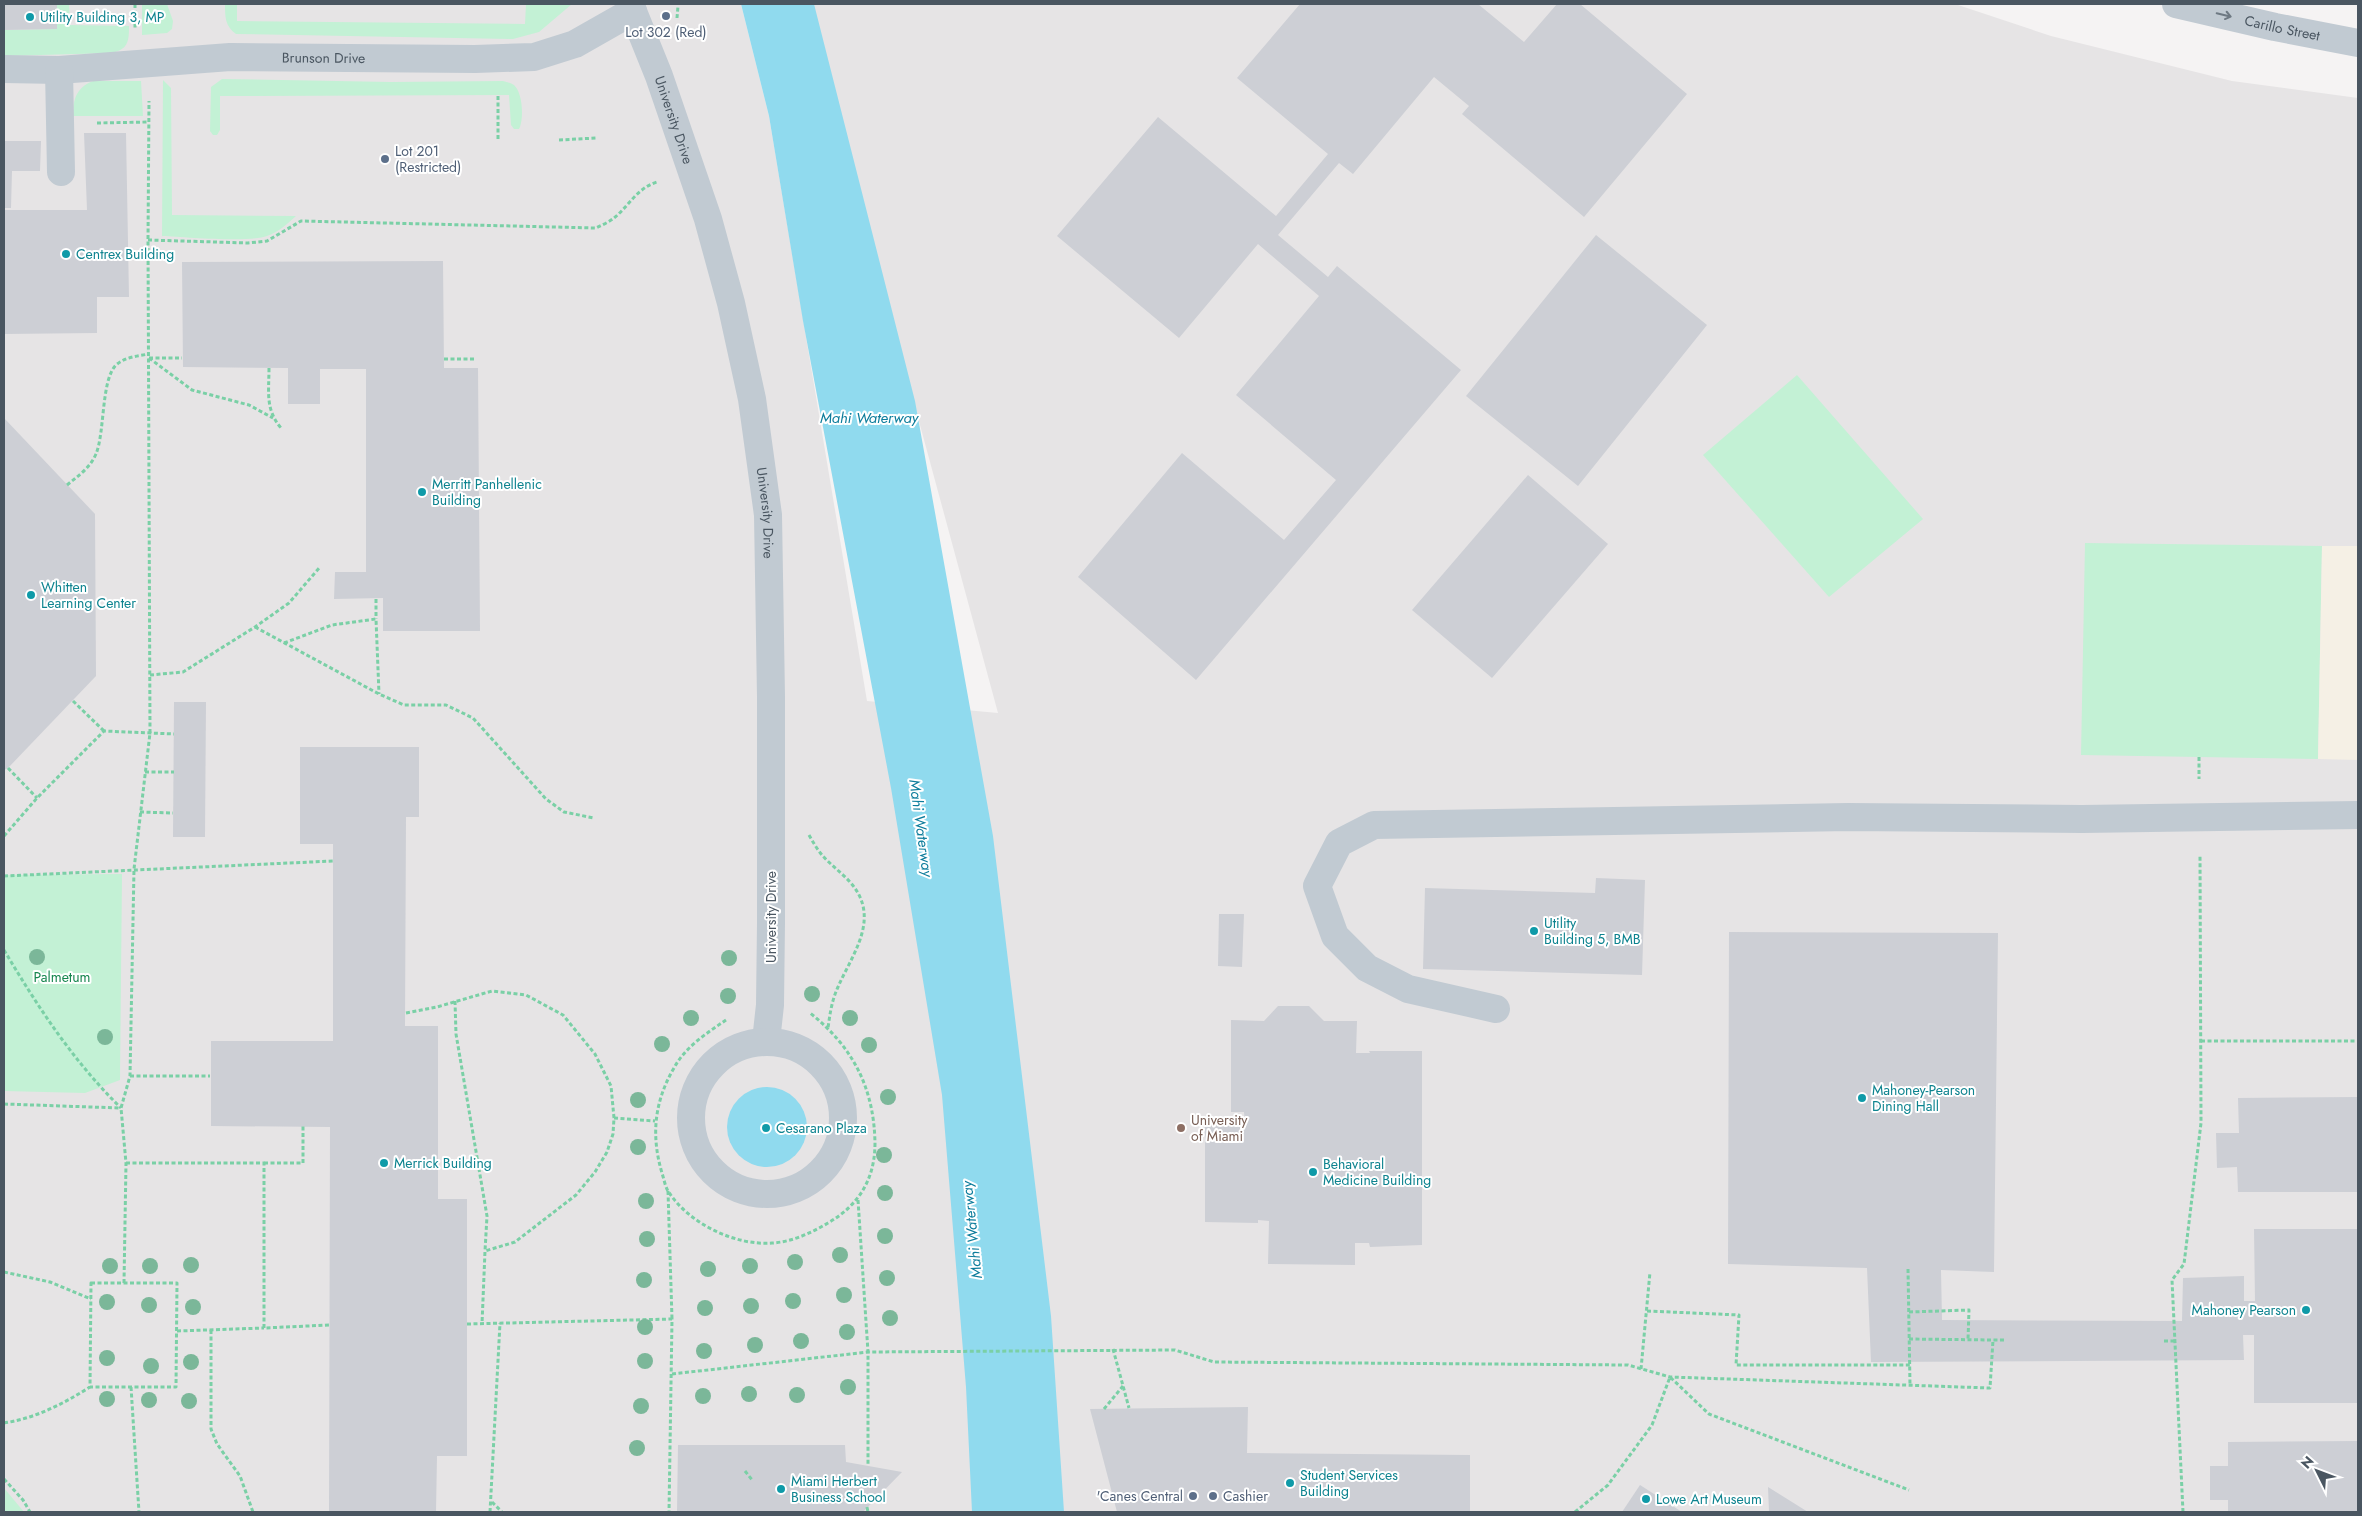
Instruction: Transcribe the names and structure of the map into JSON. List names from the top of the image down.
{
  "streets": {
    "street": ["Carillo Street", "Brunson Drive", "University Drive"]
  },
  "crossings": [
    ["Brunson Drive", "University Drive"]
  ],
  "one_way": ["Carillo Street"],
  "water": ["Mahi Waterway"],
  "parks": ["Palmetum"],
  "places": [
    "Lot 302 (Red)",
    "Utility Building 3, MP",
    "Lot 201 (Restricted)",
    "Centrex Building",
    "Merritt Panhellenic Building",
    "Whitten Learning Center",
    "Utility Building 5, BMB",
    "Mahoney-Pearson Dining Hall",
    "Cesarano Plaza",
    "University of Miami",
    "Merrick Building",
    "Behavioral Medicine Building",
    "Mahoney Pearson",
    "Student Services Building",
    "Miami Herbert Business School",
    "'Canes Central",
    "Cashier",
    "Lowe Art Museum"
  ],
  "north": "top left"
}
